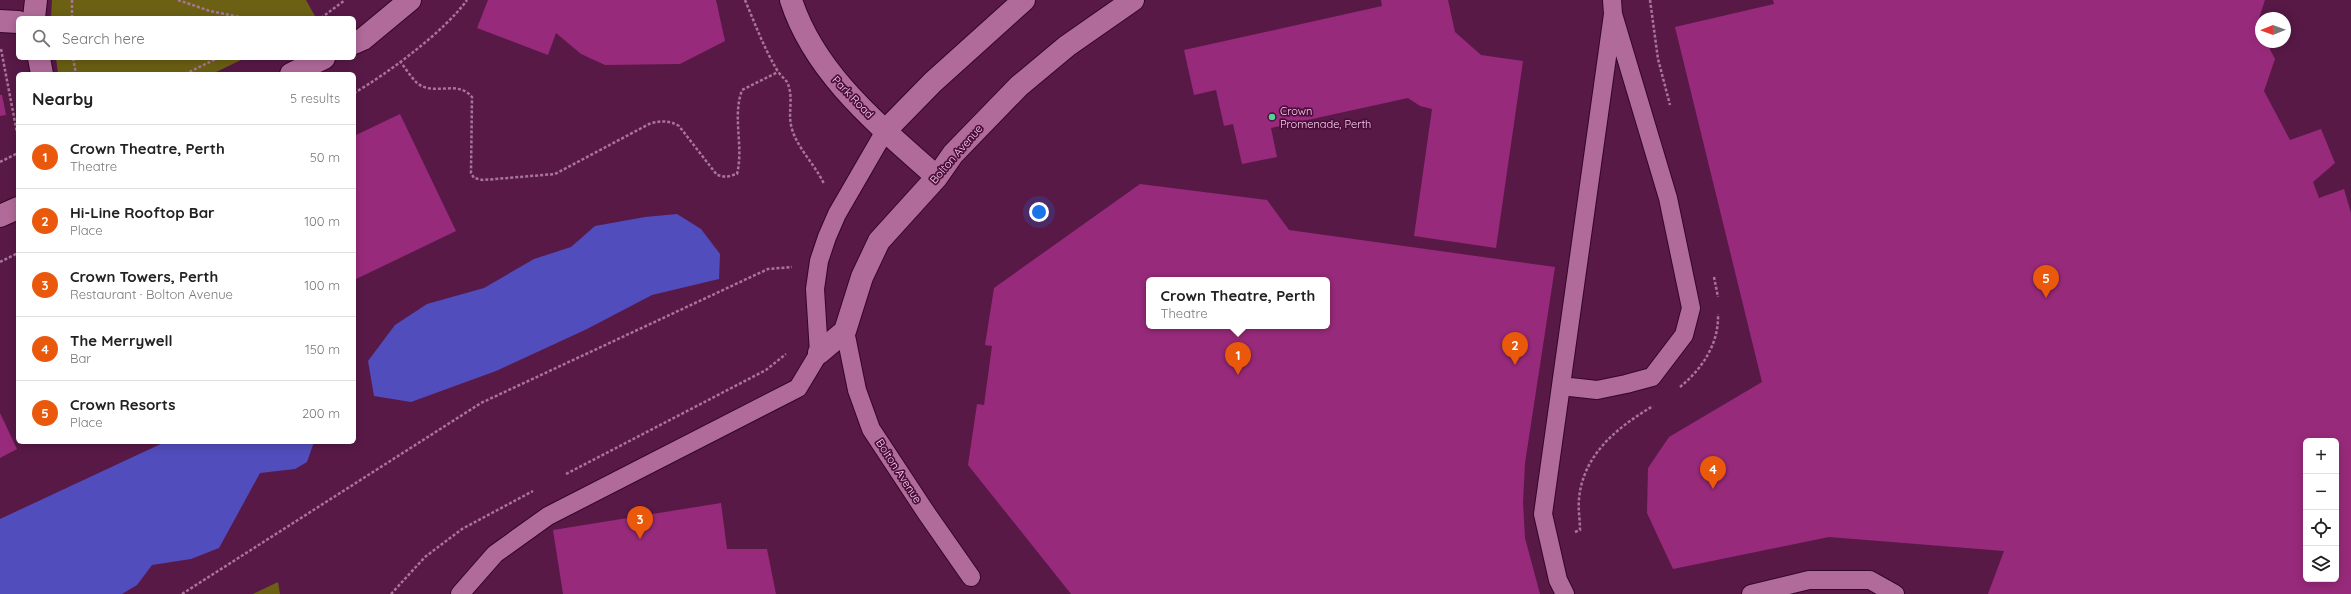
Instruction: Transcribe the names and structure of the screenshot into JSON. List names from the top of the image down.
{
  "streets": {
    "street": ["Park Road", "Bolton Avenue"]
  },
  "crossings": [
    ["Park Road", "Bolton Avenue"]
  ],
  "places": ["Crown Promenade, Perth"],
  "north": "left",
  "page": {
    "search": "Search here",
    "heading": ["Nearby", "5 results"],
    "list": [
      {
        "mark": "1",
        "name": "Crown Theatre, Perth",
        "note": "Theatre",
        "value": "50 m"
      },
      {
        "mark": "2",
        "name": "Hi-Line Rooftop Bar",
        "note": "Place",
        "value": "100 m"
      },
      {
        "mark": "3",
        "name": "Crown Towers, Perth",
        "note": "Restaurant · Bolton Avenue",
        "value": "100 m"
      },
      {
        "mark": "4",
        "name": "The Merrywell",
        "note": "Bar",
        "value": "150 m"
      },
      {
        "mark": "5",
        "name": "Crown Resorts",
        "note": "Place",
        "value": "200 m"
      }
    ],
    "pins": [
      "5",
      "2",
      "1",
      "4",
      "3"
    ],
    "popup": ["Crown Theatre, Perth", "Theatre"],
    "map_buttons": ["+", "−"]
  }
}
